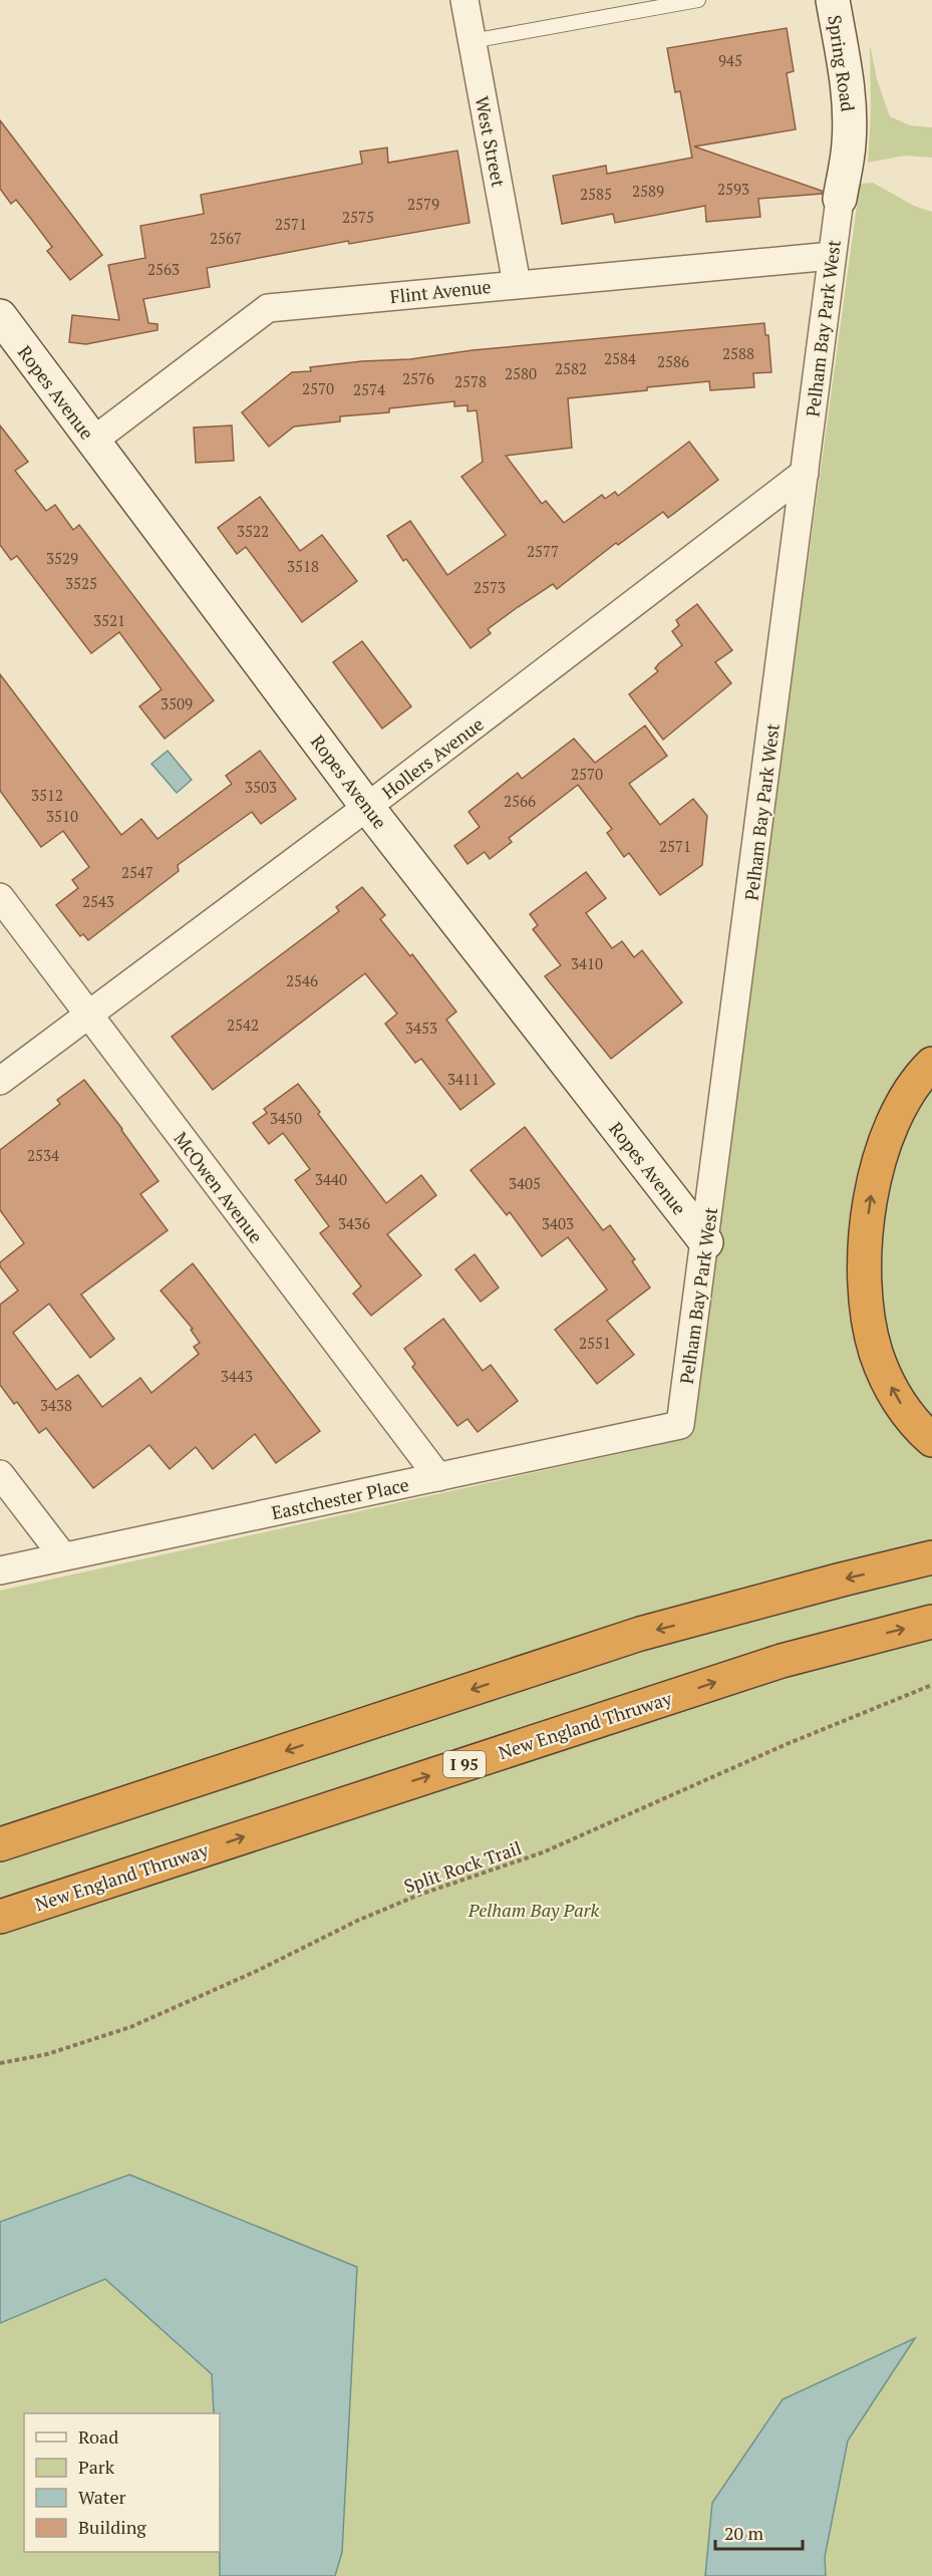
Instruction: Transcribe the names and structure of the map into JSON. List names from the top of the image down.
{
  "streets": {
    "highway": ["New England Thruway", "I 95"],
    "street": [
      "Spring Road",
      "West Street",
      "Flint Avenue",
      "Pelham Bay Park West",
      "Ropes Avenue",
      "Hollers Avenue",
      "McOwen Avenue",
      "Eastchester Place"
    ],
    "path": ["Split Rock Trail"]
  },
  "crossings": [
    ["Spring Road", "Pelham Bay Park West"],
    ["West Street", "Flint Avenue"],
    ["Flint Avenue", "Pelham Bay Park West"],
    ["Flint Avenue", "Ropes Avenue"],
    ["Pelham Bay Park West", "Ropes Avenue"],
    ["Pelham Bay Park West", "Hollers Avenue"],
    ["Pelham Bay Park West", "Eastchester Place"],
    ["Ropes Avenue", "Hollers Avenue"],
    ["Hollers Avenue", "McOwen Avenue"],
    ["McOwen Avenue", "Eastchester Place"]
  ],
  "parks": ["Pelham Bay Park"],
  "house_numbers": [
    "945",
    "2593",
    "2589",
    "2585",
    "2579",
    "2575",
    "2571",
    "2567",
    "2563",
    "2588",
    "2584",
    "2586",
    "2582",
    "2580",
    "2576",
    "2578",
    "2570",
    "2574",
    "3522",
    "2577",
    "3529",
    "3518",
    "3525",
    "2573",
    "3521",
    "3509",
    "2570",
    "3503",
    "3512",
    "2566",
    "3510",
    "2571",
    "2547",
    "2543",
    "3410",
    "2546",
    "2542",
    "3453",
    "3411",
    "3450",
    "2534",
    "3440",
    "3405",
    "3436",
    "3403",
    "2551",
    "3443",
    "3438"
  ],
  "legend": [
    "Road",
    "Park",
    "Water",
    "Building"
  ],
  "scale_bar": "20 m"
}
